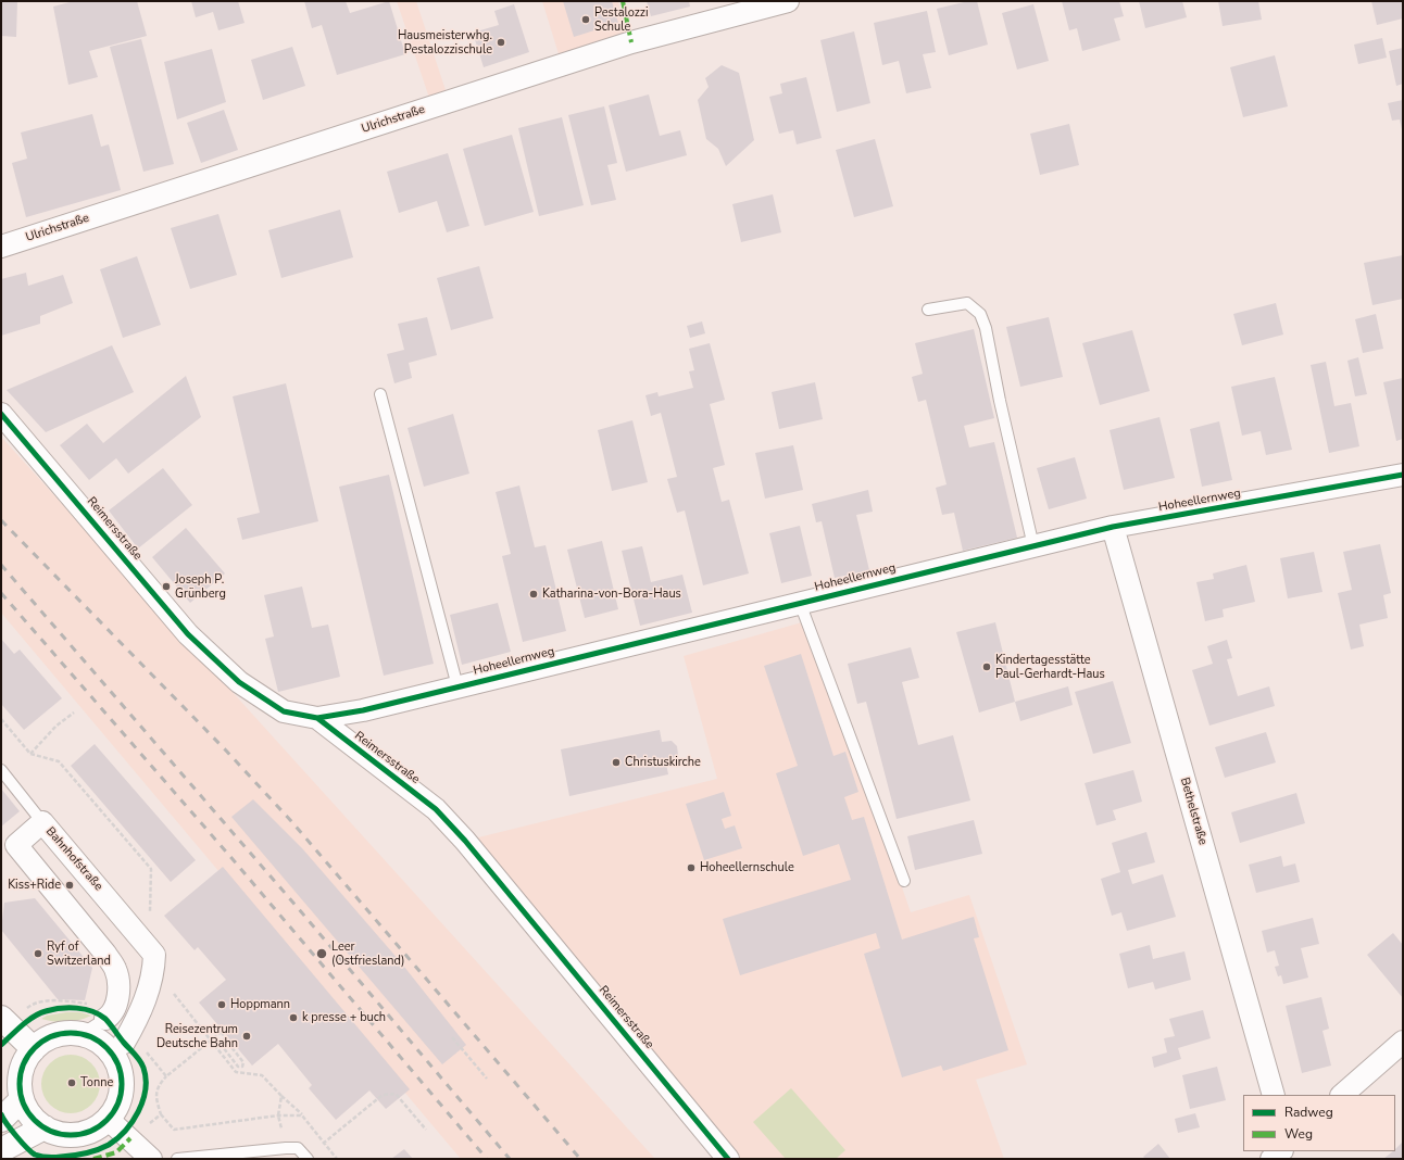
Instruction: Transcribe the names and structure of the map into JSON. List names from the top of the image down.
{
  "streets": {
    "street": [
      "Ulrichstraße",
      "Hoheellernweg",
      "Reimersstraße",
      "Bethelstraße",
      "Bahnhofstraße"
    ]
  },
  "crossings": [
    ["Hoheellernweg", "Reimersstraße"],
    ["Hoheellernweg", "Bethelstraße"]
  ],
  "places": [
    "Pestalozzi Schule",
    "Hausmeisterwhg. Pestalozzischule",
    "Joseph P. Grünberg",
    "Katharina-von-Bora-Haus",
    "Kindertagesstätte Paul-Gerhardt-Haus",
    "Christuskirche",
    "Hoheellernschule",
    "Kiss+Ride",
    "Ryf of Switzerland",
    "Leer (Ostfriesland)",
    "Hoppmann",
    "k presse + buch",
    "Reisezentrum Deutsche Bahn",
    "Tonne"
  ],
  "legend": ["Radweg", "Weg"]
}
